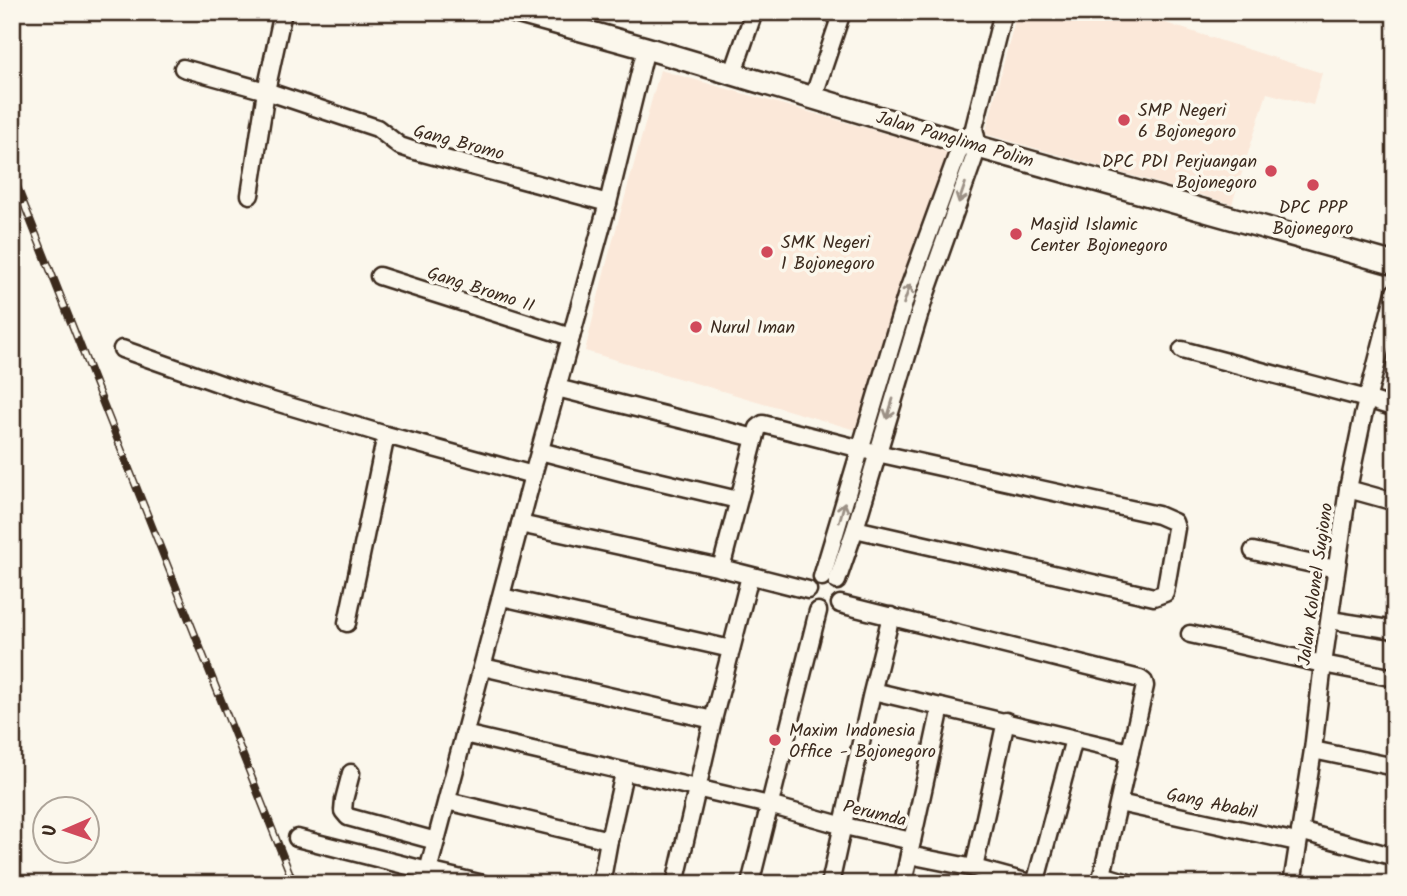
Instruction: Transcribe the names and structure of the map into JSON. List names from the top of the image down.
{
  "streets": {
    "main road": ["Jalan Panglima Polim"],
    "street": [
      "Gang Bromo",
      "Gang Bromo II",
      "Jalan Kolonel Sugiono",
      "Gang Ababil",
      "Perumda"
    ]
  },
  "crossings": [
    ["Jalan Kolonel Sugiono", "Gang Ababil"]
  ],
  "places": [
    "SMP Negeri 6 Bojonegoro",
    "DPC PDI Perjuangan Bojonegoro",
    "DPC PPP Bojonegoro",
    "Masjid Islamic Center Bojonegoro",
    "SMK Negeri 1 Bojonegoro",
    "Nurul Iman",
    "Maxim Indonesia Office - Bojonegoro"
  ],
  "north": "left"
}
